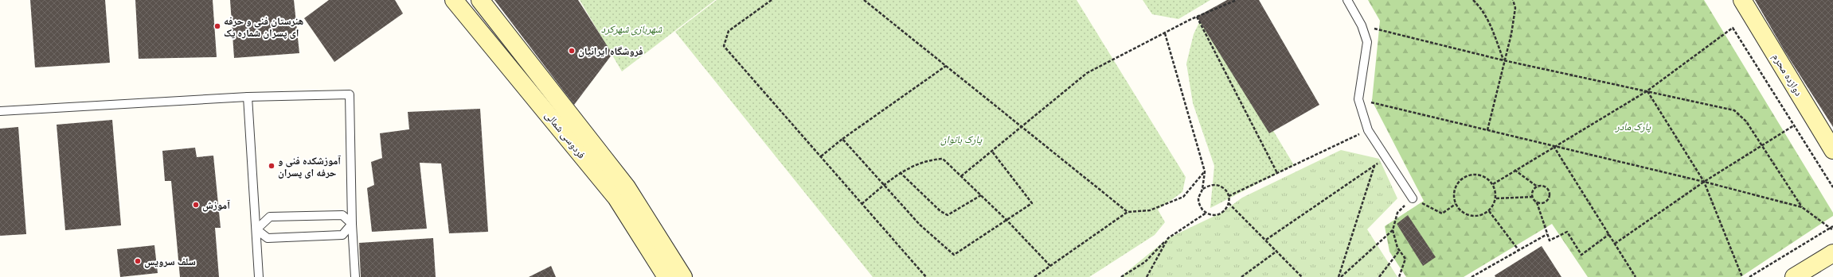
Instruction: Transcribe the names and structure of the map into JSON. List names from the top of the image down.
{
  "streets": {
    "main road": ["دوازده محرم", "فردوسی شمالی"]
  },
  "parks": ["شهربازی شهرکرد", "پارک مادر", "پارک بانوان"],
  "places": [
    "هنرستان فنی و حرفه ای پسران شماره یک",
    "فروشگاه ایرانیان",
    "آموزشکده فنی و حرفه ای پسران",
    "آموزش",
    "سلف سرویس"
  ]
}
